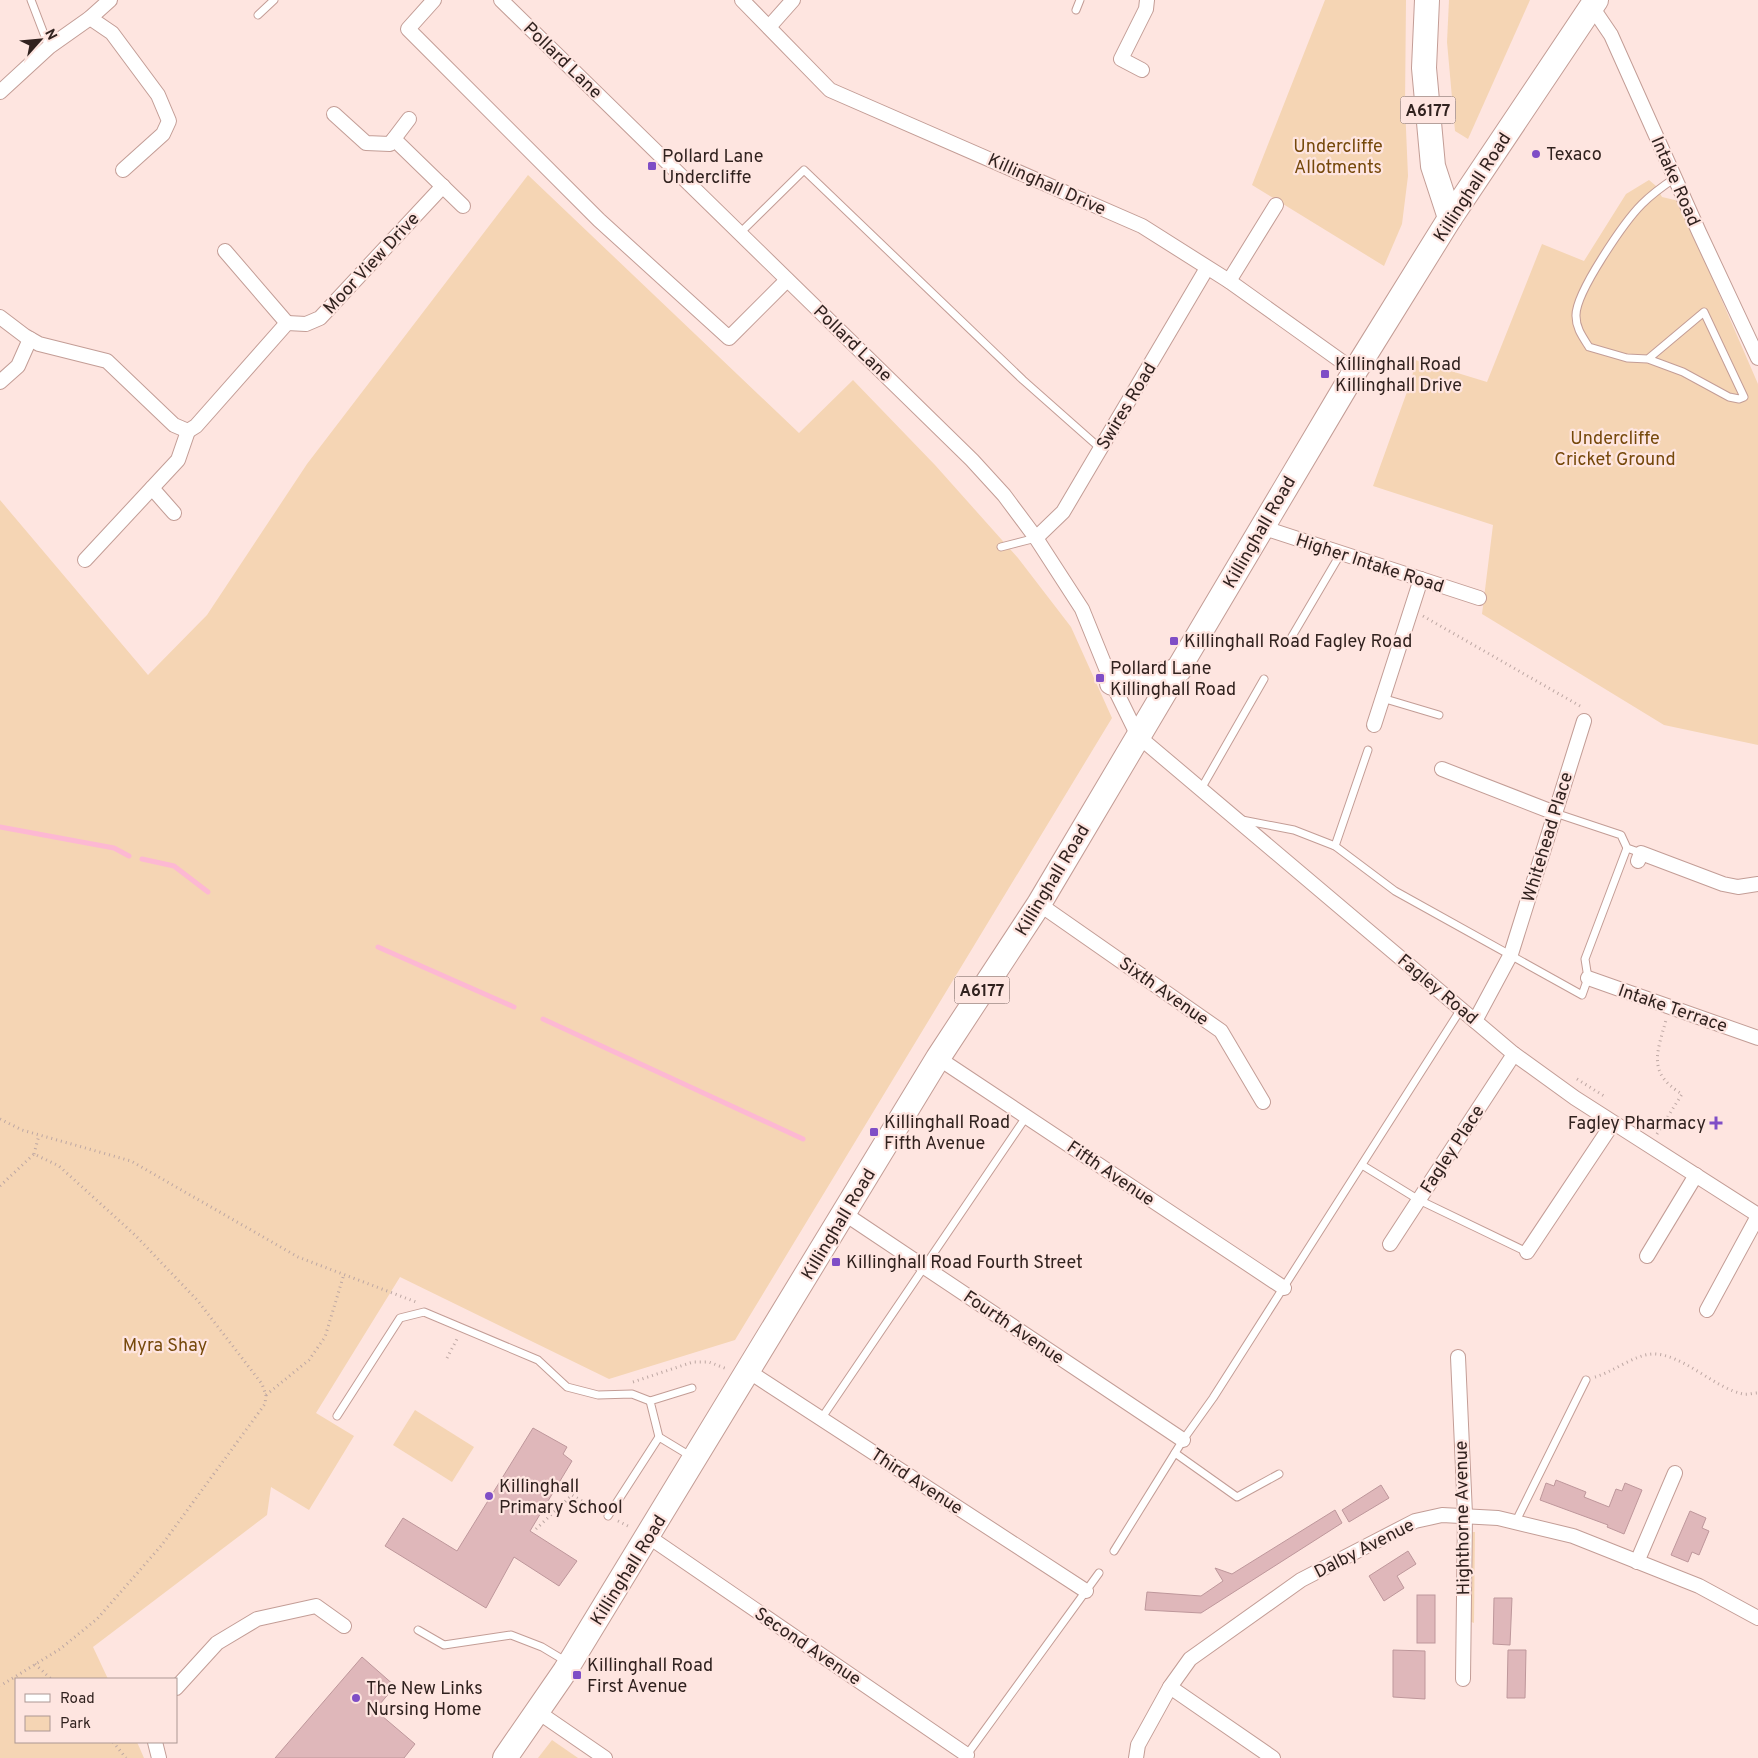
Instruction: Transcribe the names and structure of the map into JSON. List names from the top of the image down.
{
  "streets": {
    "highway": ["A6177", "Killinghall Road"],
    "street": [
      "Pollard Lane",
      "Intake Road",
      "Killinghall Drive",
      "Moor View Drive",
      "Swires Road",
      "Higher Intake Road",
      "Whitehead Place",
      "Fagley Road",
      "Sixth Avenue",
      "Intake Terrace",
      "Fagley Place",
      "Fifth Avenue",
      "Fourth Avenue",
      "Third Avenue",
      "Highthorne Avenue",
      "Dalby Avenue",
      "Second Avenue"
    ]
  },
  "crossings": [
    ["Pollard Lane", "Killinghall Road"],
    ["Pollard Lane", "Swires Road"],
    ["Pollard Lane", "Fagley Road"],
    ["A6177", "Killinghall Road"],
    ["Intake Road", "Killinghall Road"],
    ["Killinghall Drive", "Killinghall Road"],
    ["Killinghall Drive", "Swires Road"],
    ["Killinghall Road", "Higher Intake Road"],
    ["Killinghall Road", "Fagley Road"],
    ["Killinghall Road", "Sixth Avenue"],
    ["Killinghall Road", "Fifth Avenue"],
    ["Killinghall Road", "Fourth Avenue"],
    ["Killinghall Road", "Third Avenue"],
    ["Killinghall Road", "Second Avenue"],
    ["Whitehead Place", "Fagley Road"],
    ["Fagley Road", "Fagley Place"],
    ["Highthorne Avenue", "Dalby Avenue"]
  ],
  "parks": ["Undercliffe Allotments", "Undercliffe Cricket Ground", "Myra Shay"],
  "places": {
    "other": ["Texaco", "Killinghall Primary School", "The New Links Nursing Home"],
    "transit": [
      "Pollard Lane Undercliffe",
      "Killinghall Road Killinghall Drive",
      "Killinghall Road Fagley Road",
      "Pollard Lane Killinghall Road",
      "Killinghall Road Fifth Avenue",
      "Killinghall Road Fourth Street",
      "Killinghall Road First Avenue"
    ],
    "health": ["Fagley Pharmacy"]
  },
  "legend": ["Road", "Park"],
  "north": "top right"
}
